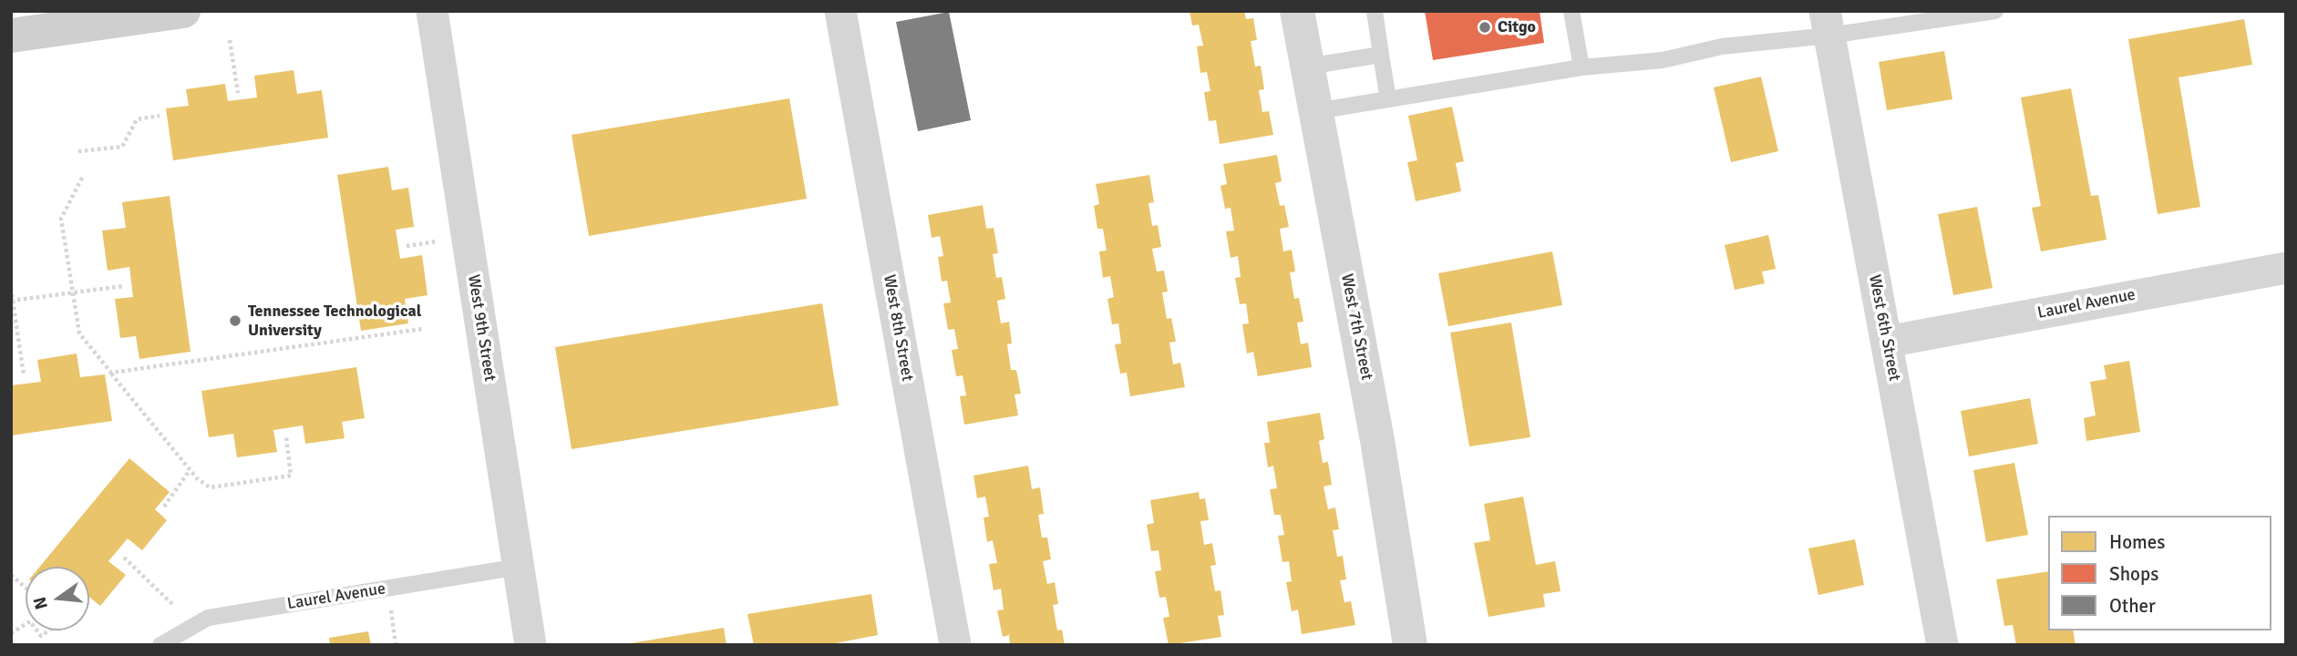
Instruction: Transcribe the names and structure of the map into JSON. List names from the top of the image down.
{
  "streets": {
    "street": [
      "Laurel Avenue",
      "West 7th Street",
      "West 9th Street",
      "West 8th Street",
      "West 6th Street"
    ]
  },
  "crossings": [
    ["Laurel Avenue", "West 9th Street"],
    ["Laurel Avenue", "West 6th Street"]
  ],
  "places": ["Citgo", "Tennessee Technological University"],
  "legend": ["Homes", "Shops", "Other"],
  "north": "left"
}
